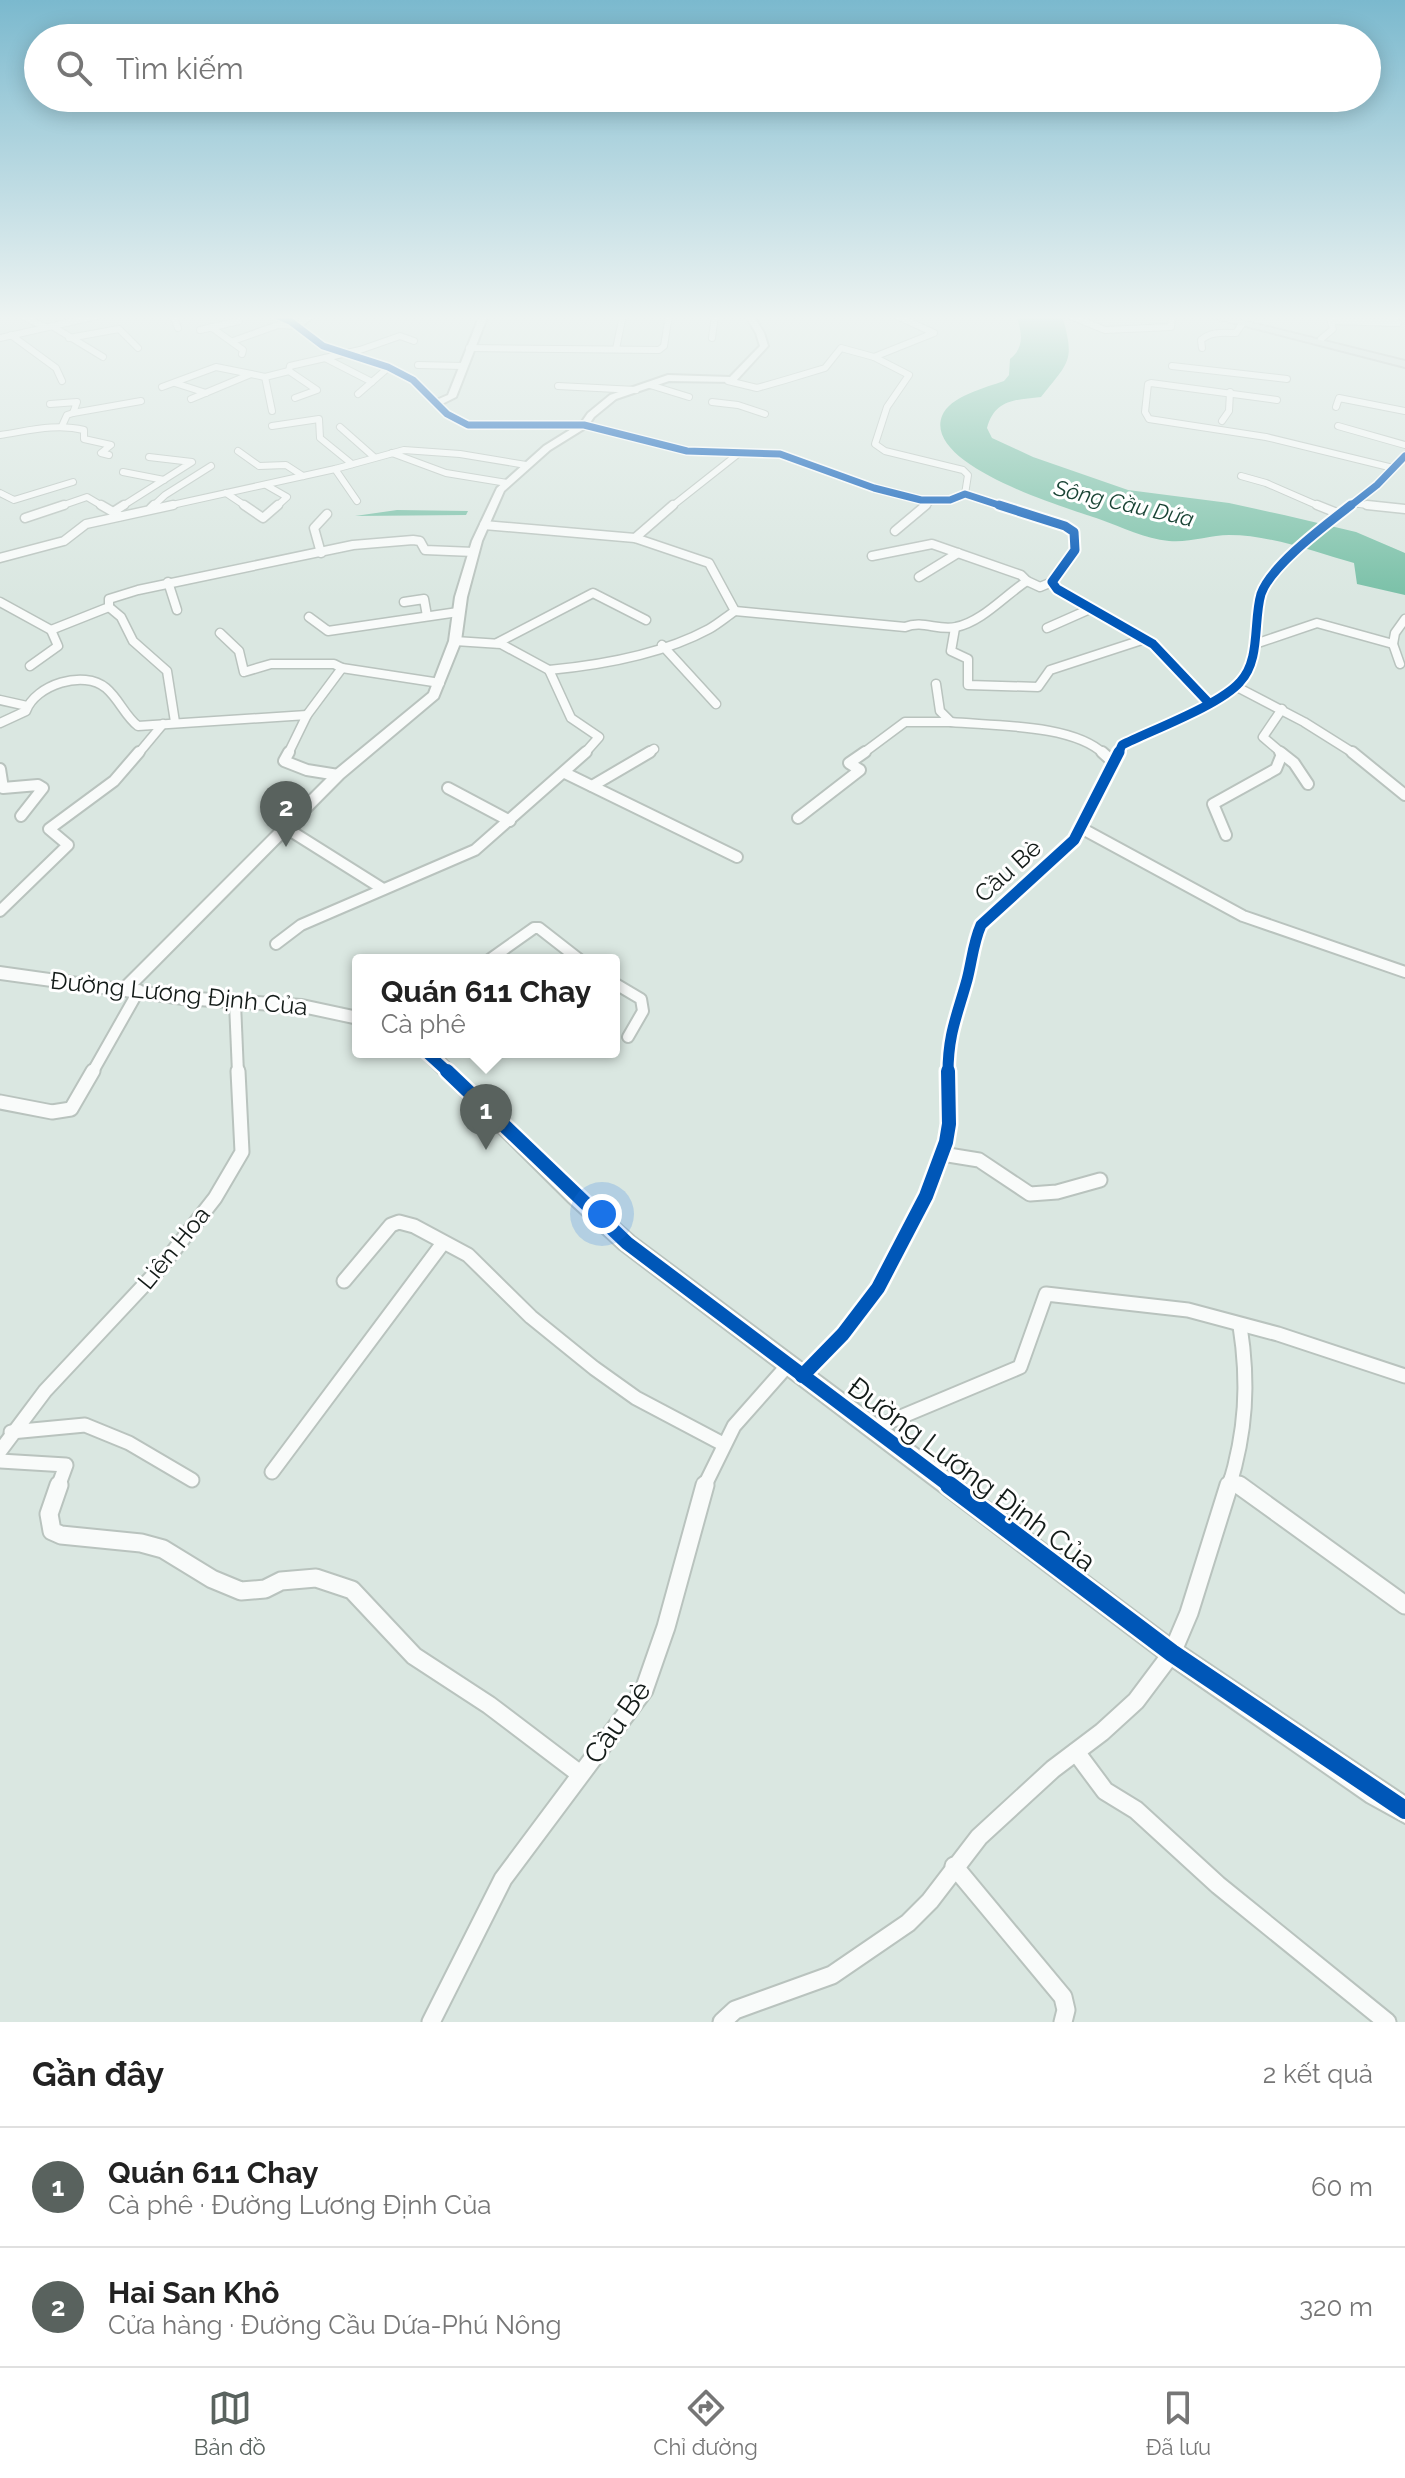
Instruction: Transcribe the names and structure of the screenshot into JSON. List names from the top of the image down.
{
  "streets": {
    "street": ["Cầu Bè", "Đường Lương Định Của", "Liên Hoa"]
  },
  "crossings": [
    ["Cầu Bè", "Đường Lương Định Của"],
    ["Đường Lương Định Của", "Liên Hoa"]
  ],
  "water": ["Sông Cầu Dứa"],
  "page": {
    "search": "Tìm kiếm",
    "pins": ["2", "1"],
    "popup": ["Quán 611 Chay", "Cà phê"],
    "heading": ["Gần đây", "2 kết quả"],
    "list": [
      {
        "mark": "1",
        "name": "Quán 611 Chay",
        "note": "Cà phê · Đường Lương Định Của",
        "value": "60 m"
      },
      {
        "mark": "2",
        "name": "Hai San Khô",
        "note": "Cửa hàng · Đường Cầu Dứa-Phú Nông",
        "value": "320 m"
      }
    ],
    "nav": ["Bản đồ", "Chỉ đường", "Đã lưu"]
  }
}
